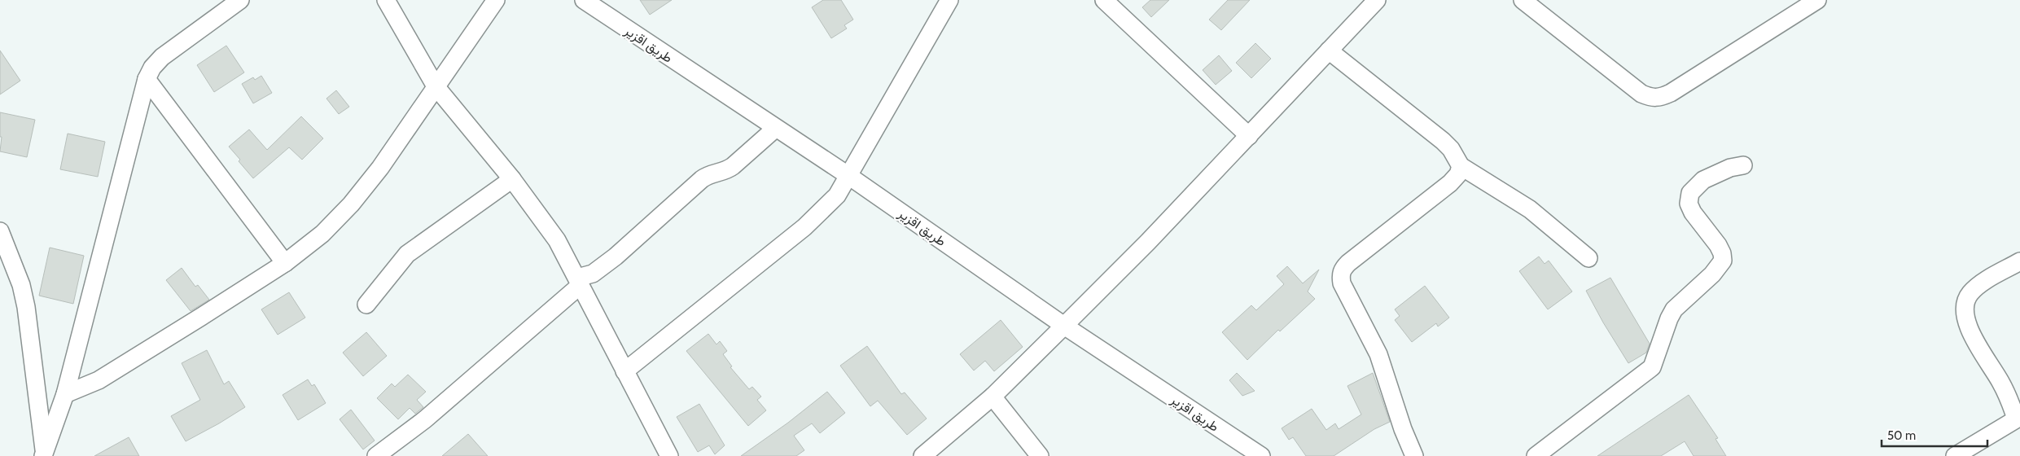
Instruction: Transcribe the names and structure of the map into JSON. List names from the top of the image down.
{
  "streets": {
    "street": ["طريق اقزير"]
  },
  "scale_bar": "50 m"
}
